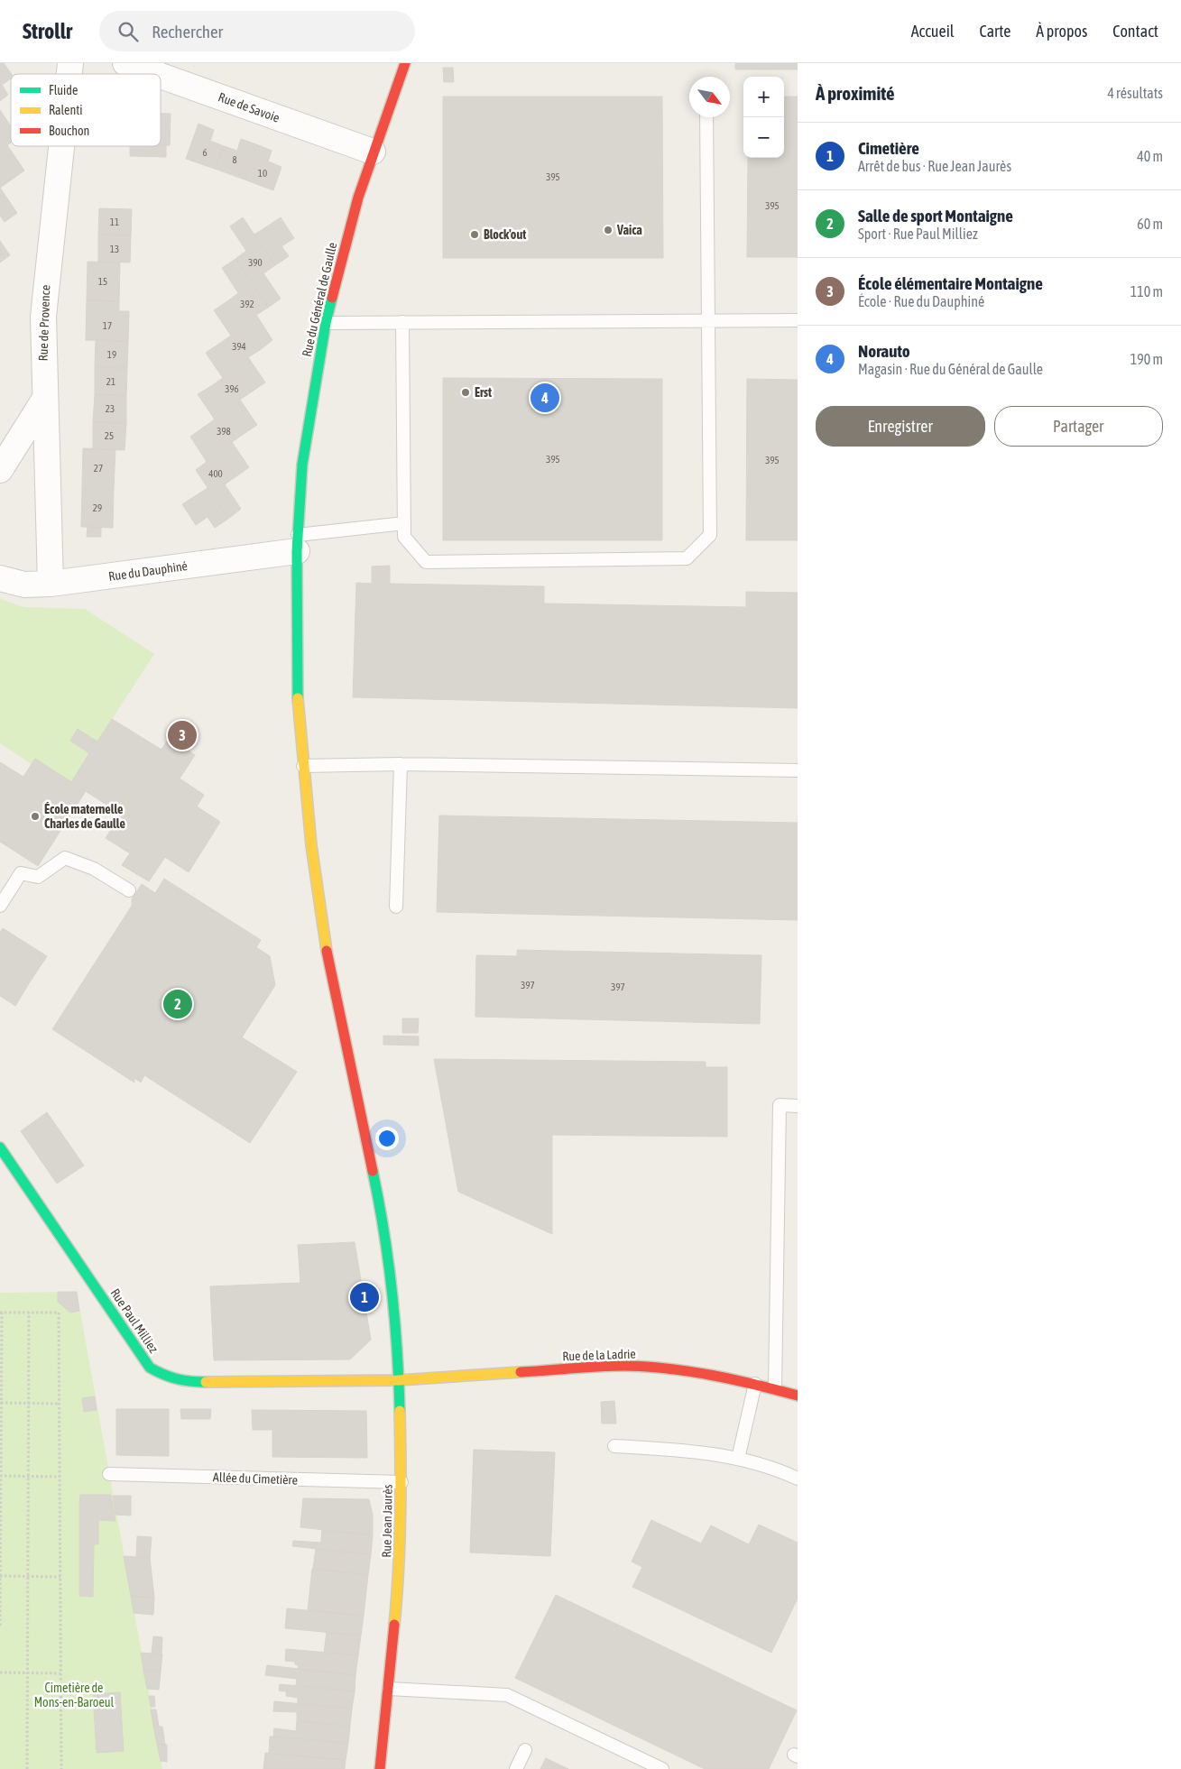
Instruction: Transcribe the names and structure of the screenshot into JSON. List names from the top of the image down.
{
  "streets": {
    "street": [
      "Rue de Savoie",
      "Rue du Général de Gaulle",
      "Rue de Provence",
      "Rue du Dauphiné",
      "Rue Paul Milliez",
      "Rue de la Ladrie",
      "Rue Jean Jaurès"
    ],
    "lane": ["Allée du Cimetière"]
  },
  "crossings": [
    ["Rue de Savoie", "Rue du Général de Gaulle"],
    ["Rue du Général de Gaulle", "Rue du Dauphiné"],
    ["Rue du Général de Gaulle", "Rue Jean Jaurès"],
    ["Rue de Provence", "Rue du Dauphiné"],
    ["Rue Paul Milliez", "Rue de la Ladrie"],
    ["Rue Paul Milliez", "Rue Jean Jaurès"],
    ["Rue de la Ladrie", "Rue Jean Jaurès"],
    ["Allée du Cimetière", "Rue Jean Jaurès"]
  ],
  "parks": ["Cimetière de Mons-en-Baroeul"],
  "places": [
    "Vaica",
    "Block'out",
    "Erst",
    "École maternelle Charles de Gaulle"
  ],
  "house_numbers": [
    "6",
    "8",
    "10",
    "395",
    "395",
    "11",
    "13",
    "390",
    "15",
    "392",
    "17",
    "394",
    "19",
    "21",
    "396",
    "23",
    "398",
    "25",
    "395",
    "395",
    "27",
    "400",
    "29",
    "397",
    "397"
  ],
  "legend": ["Fluide", "Ralenti", "Bouchon"],
  "north": "bottom right",
  "page": {
    "header": "Strollr",
    "search": "Rechercher",
    "nav": [
      "Accueil",
      "Carte",
      "À propos",
      "Contact"
    ],
    "heading": ["À proximité", "4 résultats"],
    "map_buttons": ["+", "−"],
    "list": [
      {
        "mark": "1",
        "name": "Cimetière",
        "note": "Arrêt de bus · Rue Jean Jaurès",
        "value": "40 m"
      },
      {
        "mark": "2",
        "name": "Salle de sport Montaigne",
        "note": "Sport · Rue Paul Milliez",
        "value": "60 m"
      },
      {
        "mark": "3",
        "name": "École élémentaire Montaigne",
        "note": "École · Rue du Dauphiné",
        "value": "110 m"
      },
      {
        "mark": "4",
        "name": "Norauto",
        "note": "Magasin · Rue du Général de Gaulle",
        "value": "190 m"
      }
    ],
    "pins": [
      "4",
      "3",
      "2",
      "1"
    ],
    "buttons": ["Enregistrer", "Partager"]
  }
}
